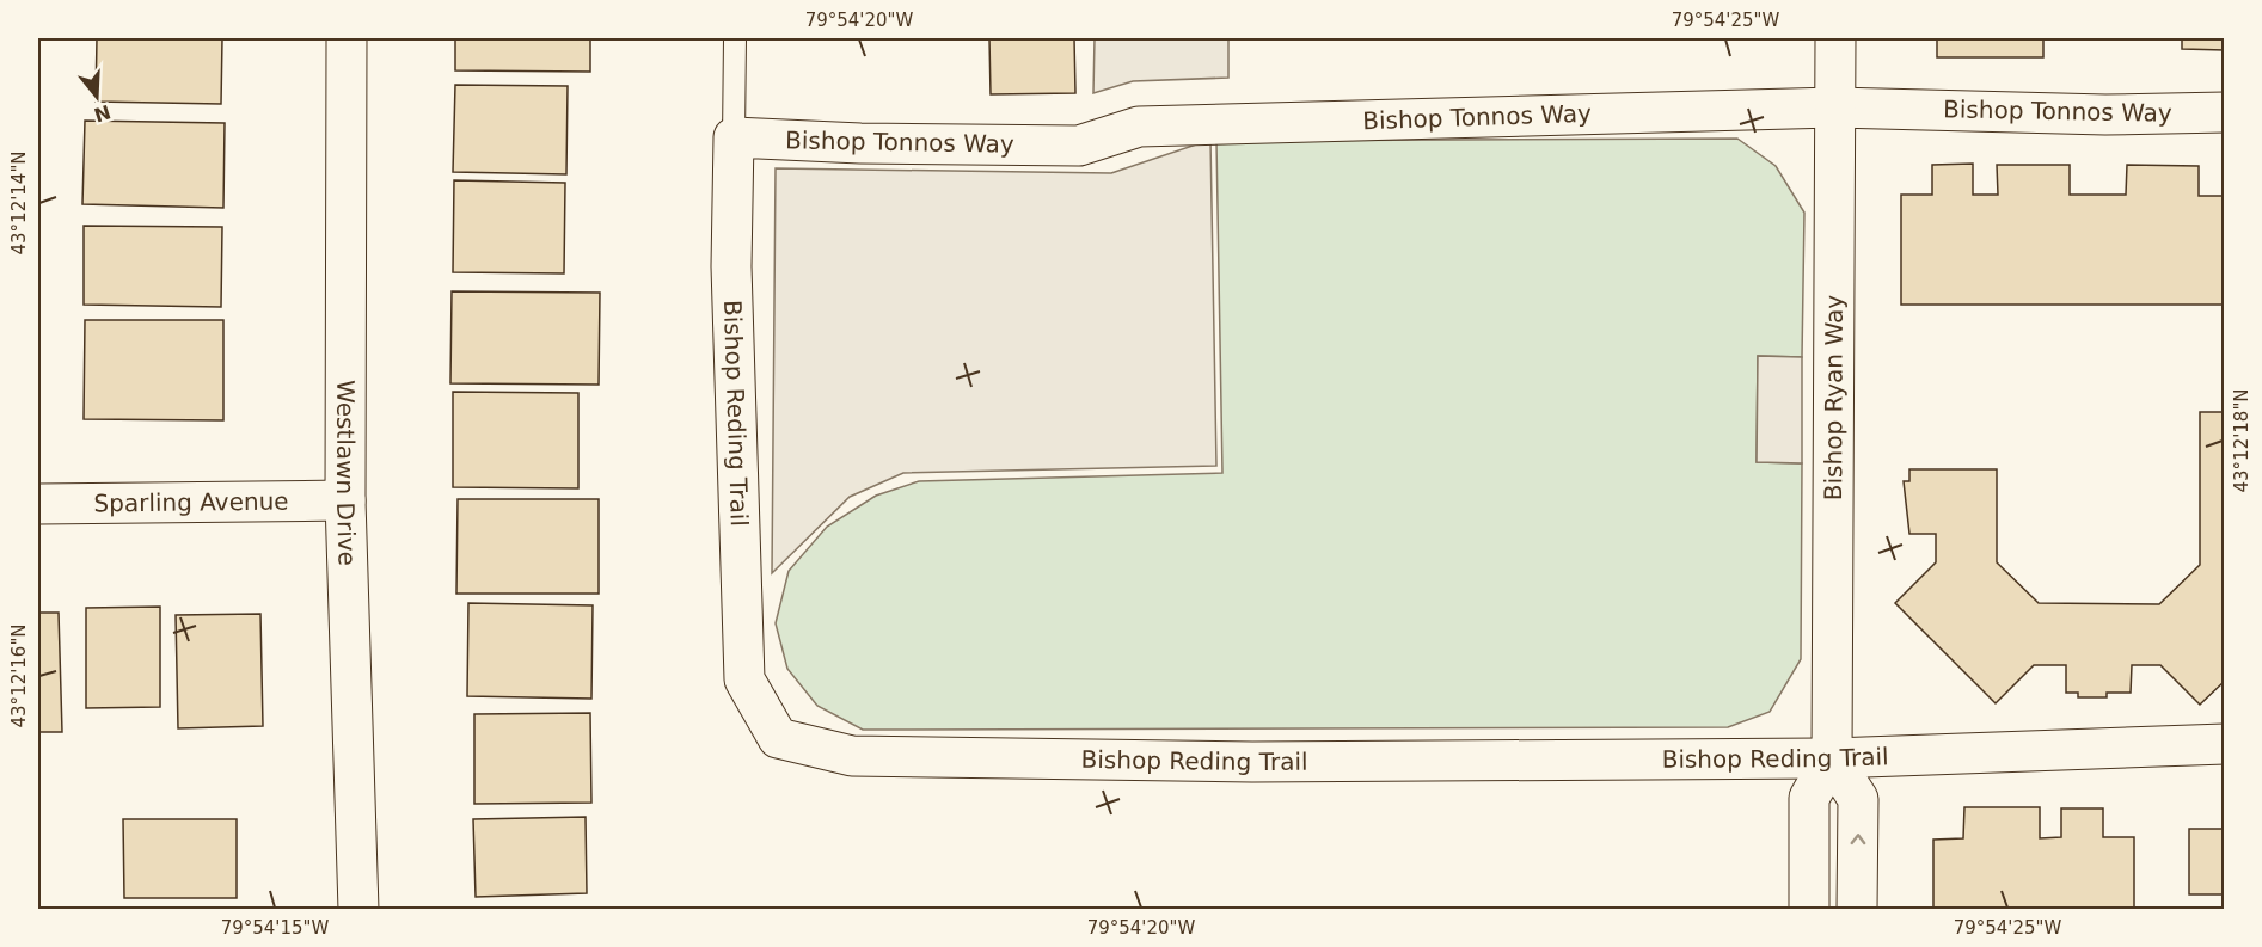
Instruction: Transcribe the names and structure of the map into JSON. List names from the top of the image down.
{
  "streets": {
    "street": [
      "Bishop Tonnos Way",
      "Bishop Ryan Way",
      "Bishop Reding Trail",
      "Westlawn Drive",
      "Sparling Avenue"
    ]
  },
  "crossings": [
    ["Bishop Tonnos Way", "Bishop Ryan Way"],
    ["Bishop Tonnos Way", "Bishop Reding Trail"],
    ["Bishop Ryan Way", "Bishop Reding Trail"],
    ["Westlawn Drive", "Sparling Avenue"]
  ],
  "north": "bottom",
  "coordinates": [
    "79°54'20\"W",
    "79°54'25\"W",
    "43°12'14\"N",
    "43°12'18\"N",
    "43°12'16\"N",
    "79°54'15\"W"
  ]
}
